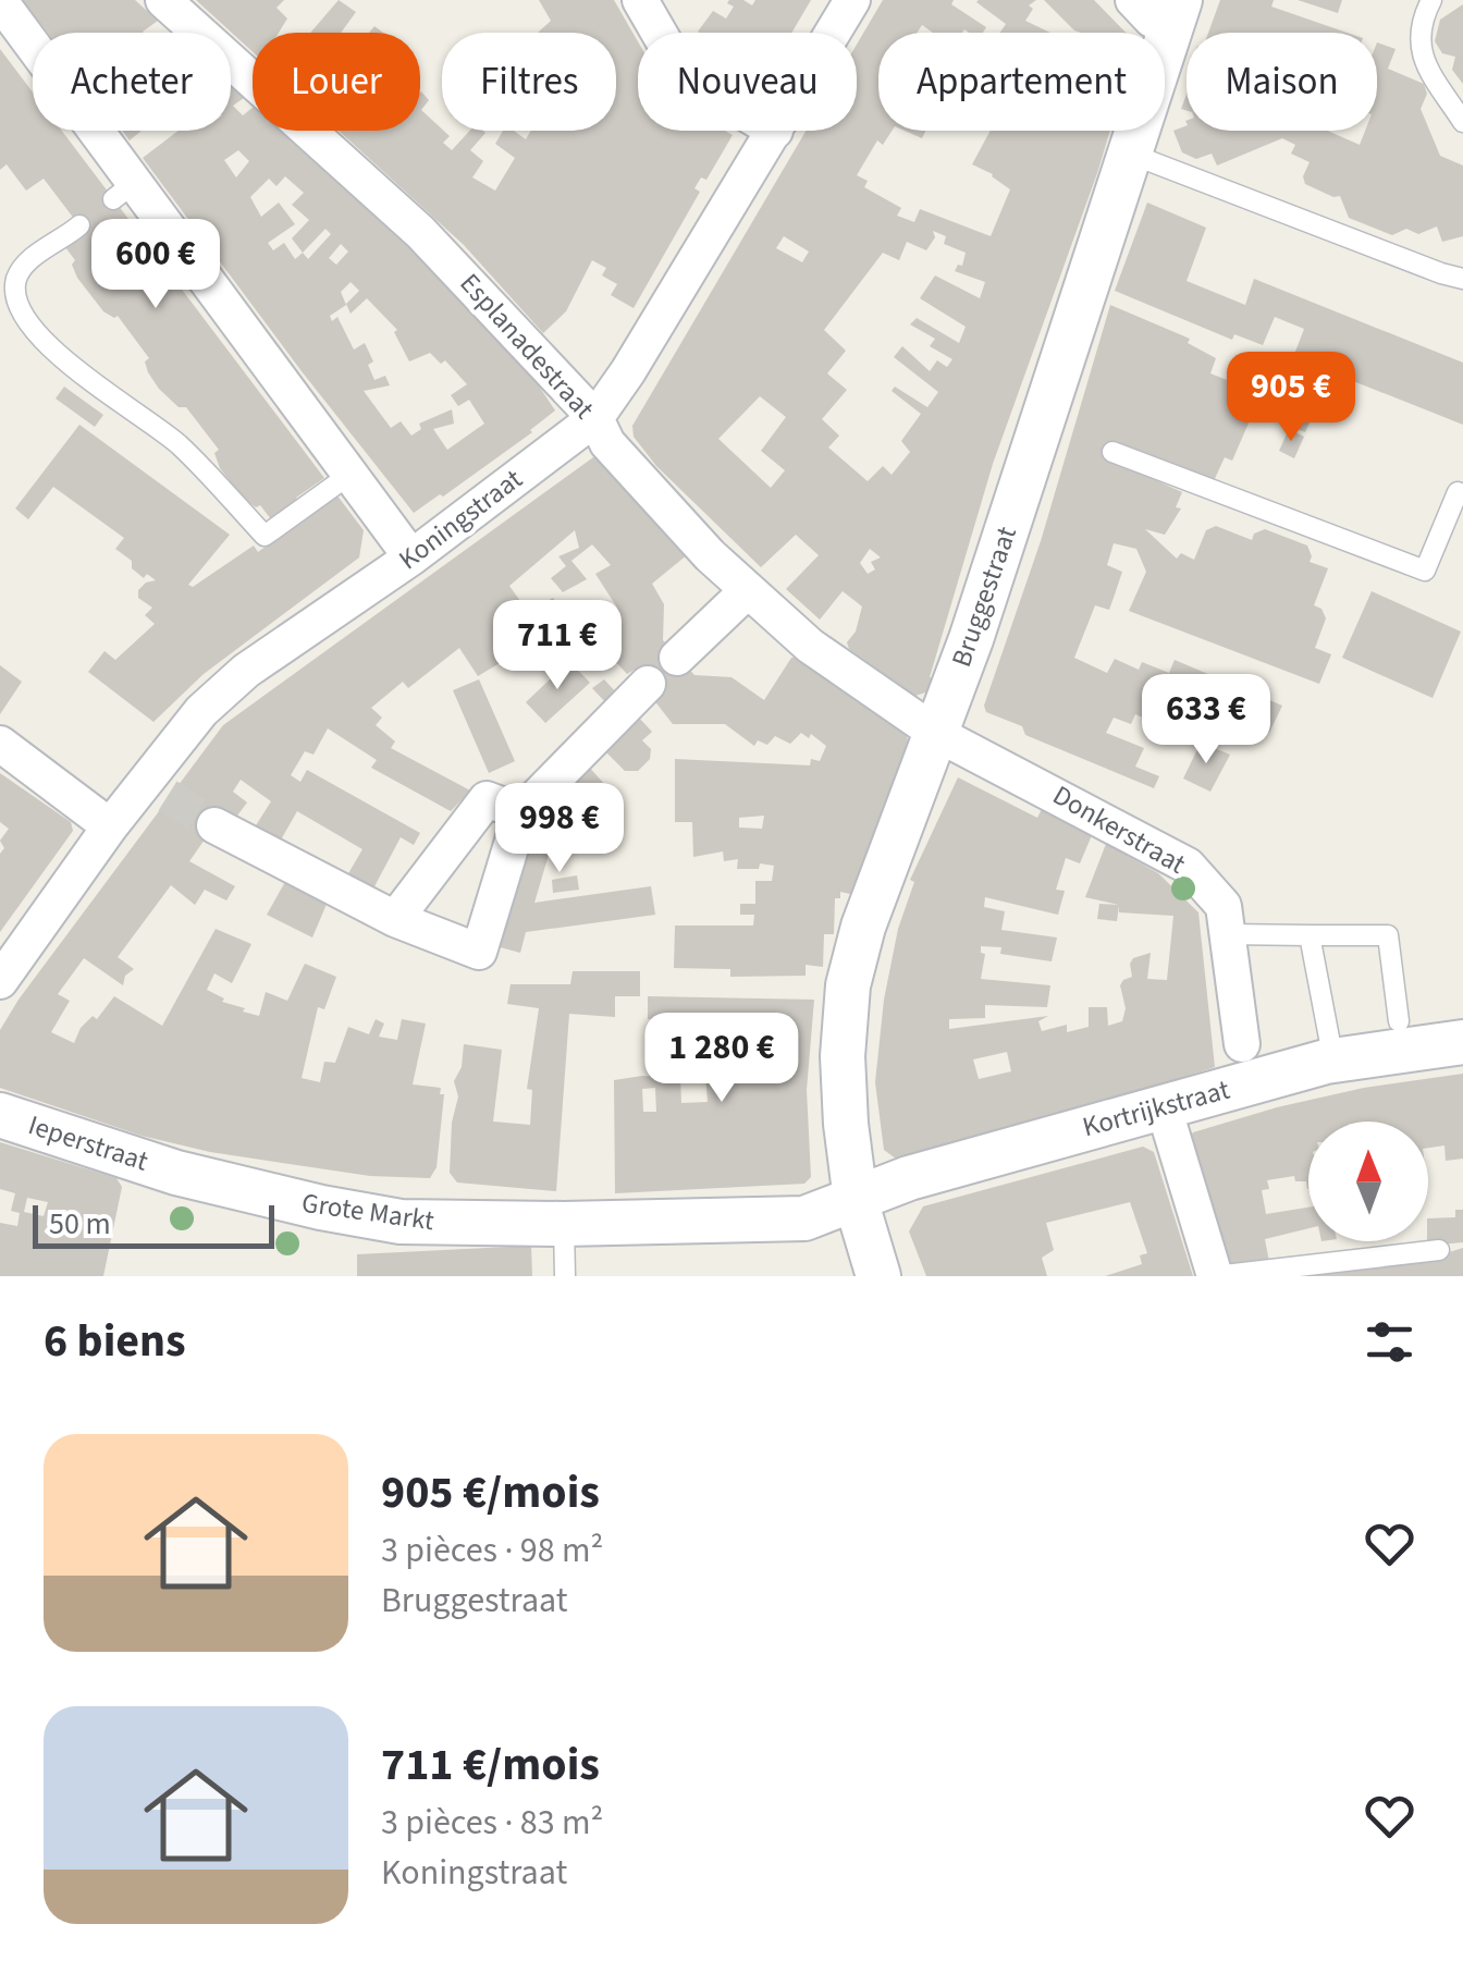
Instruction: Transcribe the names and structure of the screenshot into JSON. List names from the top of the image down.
{
  "streets": {
    "street": [
      "Esplanadestraat",
      "Koningstraat",
      "Bruggestraat",
      "Donkerstraat",
      "Kortrijkstraat",
      "Ieperstraat",
      "Grote Markt"
    ]
  },
  "crossings": [
    ["Esplanadestraat", "Koningstraat"],
    ["Esplanadestraat", "Bruggestraat"],
    ["Esplanadestraat", "Donkerstraat"],
    ["Bruggestraat", "Donkerstraat"],
    ["Bruggestraat", "Kortrijkstraat"],
    ["Bruggestraat", "Grote Markt"],
    ["Kortrijkstraat", "Grote Markt"],
    ["Ieperstraat", "Grote Markt"]
  ],
  "scale_bar": "50 m",
  "north": "top",
  "page": {
    "chip": [
      "Acheter",
      "Louer",
      "Filtres",
      "Nouveau",
      "Appartement",
      "Maison"
    ],
    "price": [
      "600 €",
      "905 €",
      "711 €",
      "633 €",
      "998 €",
      "1 280 €"
    ],
    "scale": "50 m",
    "heading": "6 biens",
    "list": [
      {
        "name": "905 €/mois",
        "note": "3 pièces · 98 m² · Bruggestraat"
      },
      {
        "name": "711 €/mois",
        "note": "3 pièces · 83 m² · Koningstraat"
      }
    ]
  }
}
